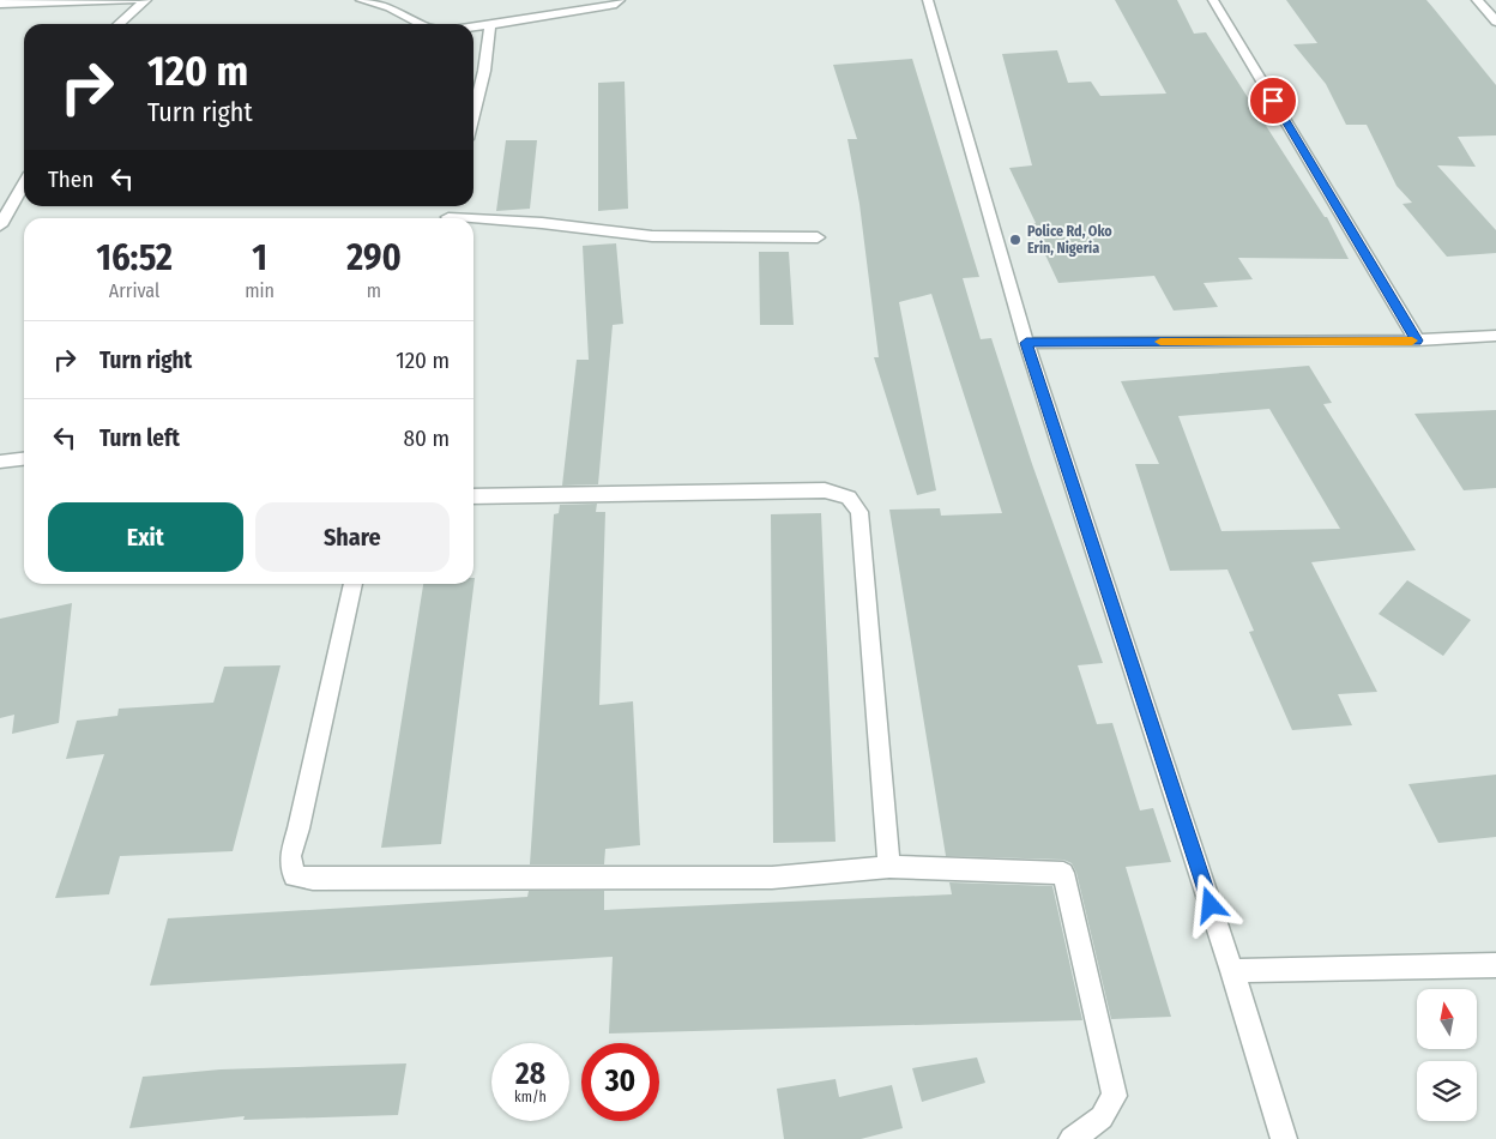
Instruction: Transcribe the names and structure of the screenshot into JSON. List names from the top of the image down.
{
  "places": ["Police Rd, Oko Erin, Nigeria"],
  "north": "top",
  "page": {
    "turn": ["120 m", "Turn right"],
    "then": "Then",
    "eta": [
      "16:52",
      "Arrival",
      "1",
      "min",
      "290",
      "m"
    ],
    "list": [
      {
        "name": "Turn right",
        "value": "120 m"
      },
      {
        "name": "Turn left",
        "value": "80 m"
      }
    ],
    "buttons": ["Exit", "Share"],
    "speed": "28 km/h",
    "limit": "30"
  }
}
